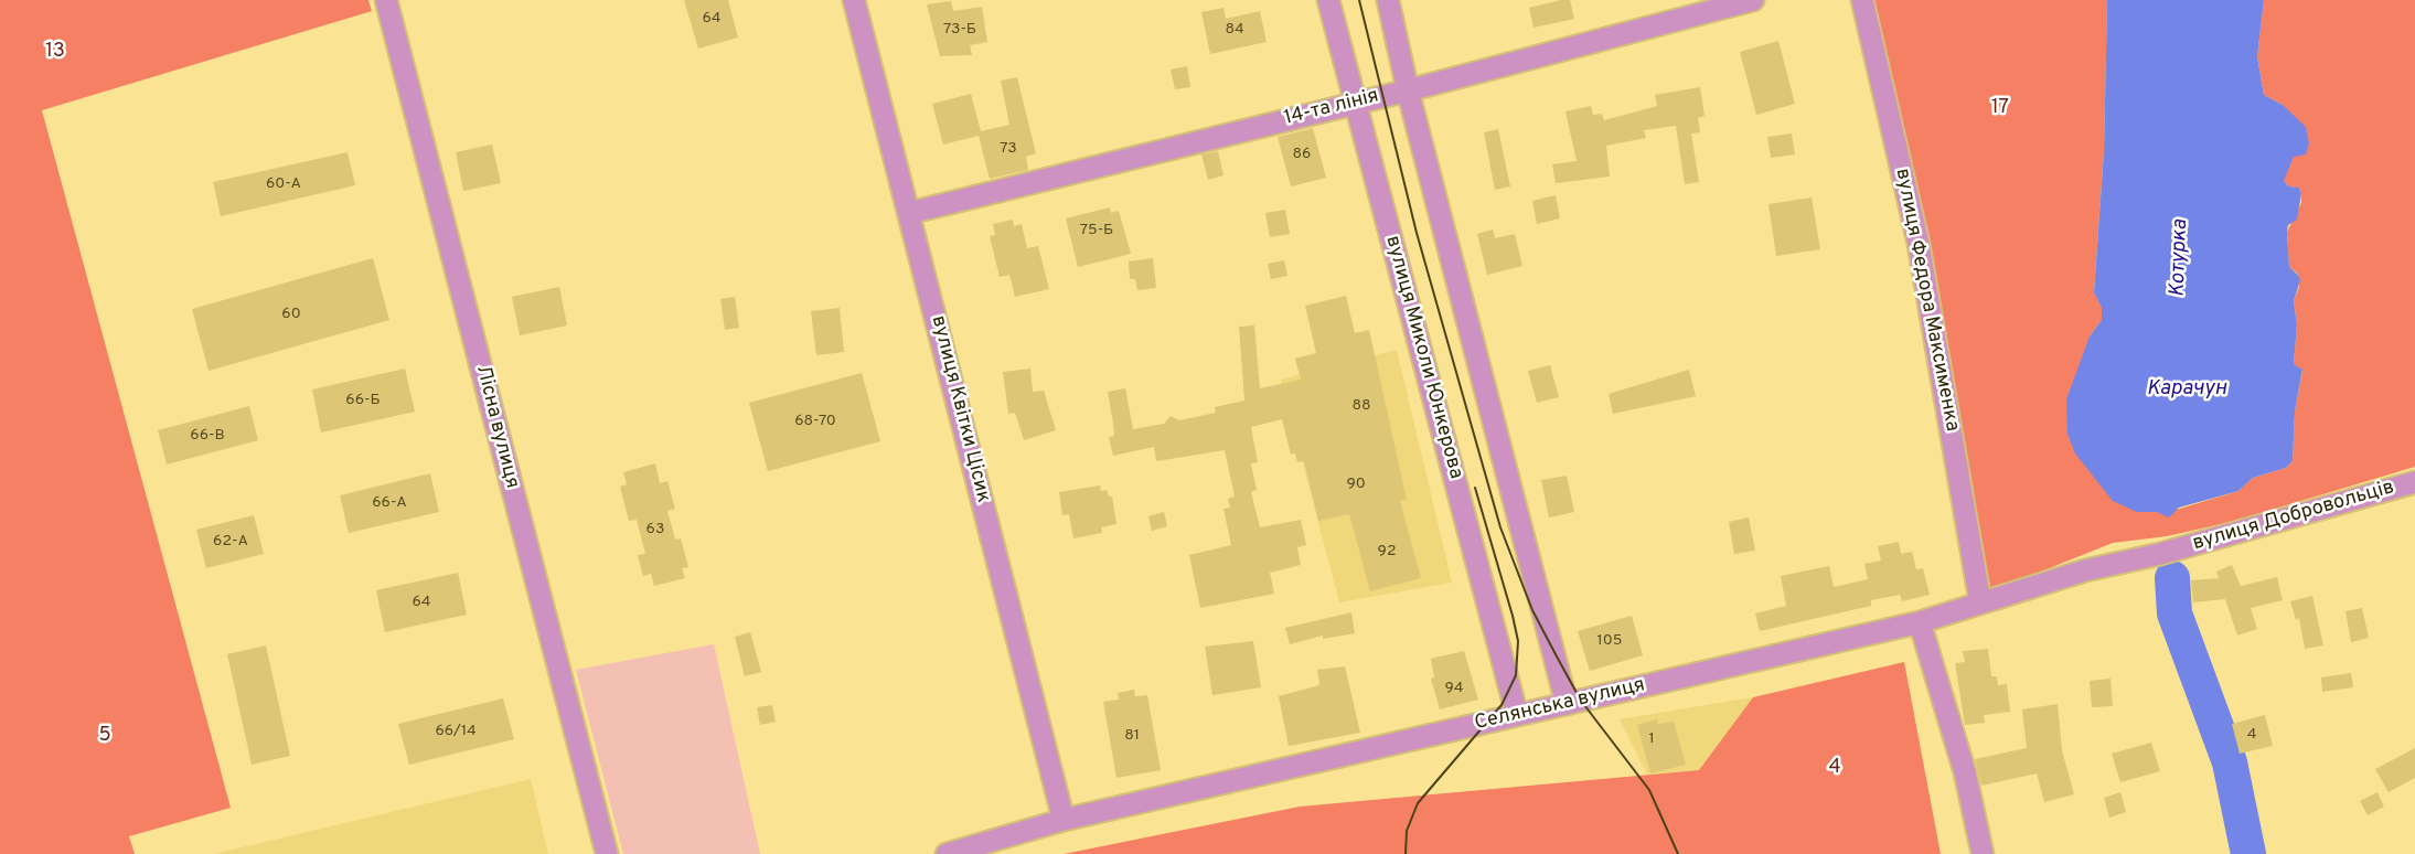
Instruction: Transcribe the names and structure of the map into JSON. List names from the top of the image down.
{
  "streets": {
    "street": [
      "14-та лінія",
      "вулиця Федора Максименка",
      "вулиця Миколи Юнкерова",
      "вулиця Квітки Цісик",
      "Лісна вулиця",
      "вулиця Добровольців",
      "Селянська вулиця"
    ]
  },
  "crossings": [
    ["14-та лінія", "вулиця Миколи Юнкерова"],
    ["14-та лінія", "вулиця Квітки Цісик"],
    ["вулиця Федора Максименка", "Селянська вулиця"],
    ["вулиця Миколи Юнкерова", "Селянська вулиця"],
    ["вулиця Квітки Цісик", "Селянська вулиця"],
    ["вулиця Добровольців", "Селянська вулиця"]
  ],
  "water": ["Котурка", "Карачун"],
  "parks": [
    "13",
    "17",
    "5",
    "4"
  ],
  "house_numbers": [
    "64",
    "73-Б",
    "84",
    "73",
    "86",
    "60-А",
    "75-Б",
    "60",
    "66-Б",
    "88",
    "68-70",
    "66-В",
    "90",
    "66-А",
    "63",
    "62-А",
    "92",
    "64",
    "105",
    "94",
    "66/14",
    "4",
    "81",
    "1"
  ]
}
